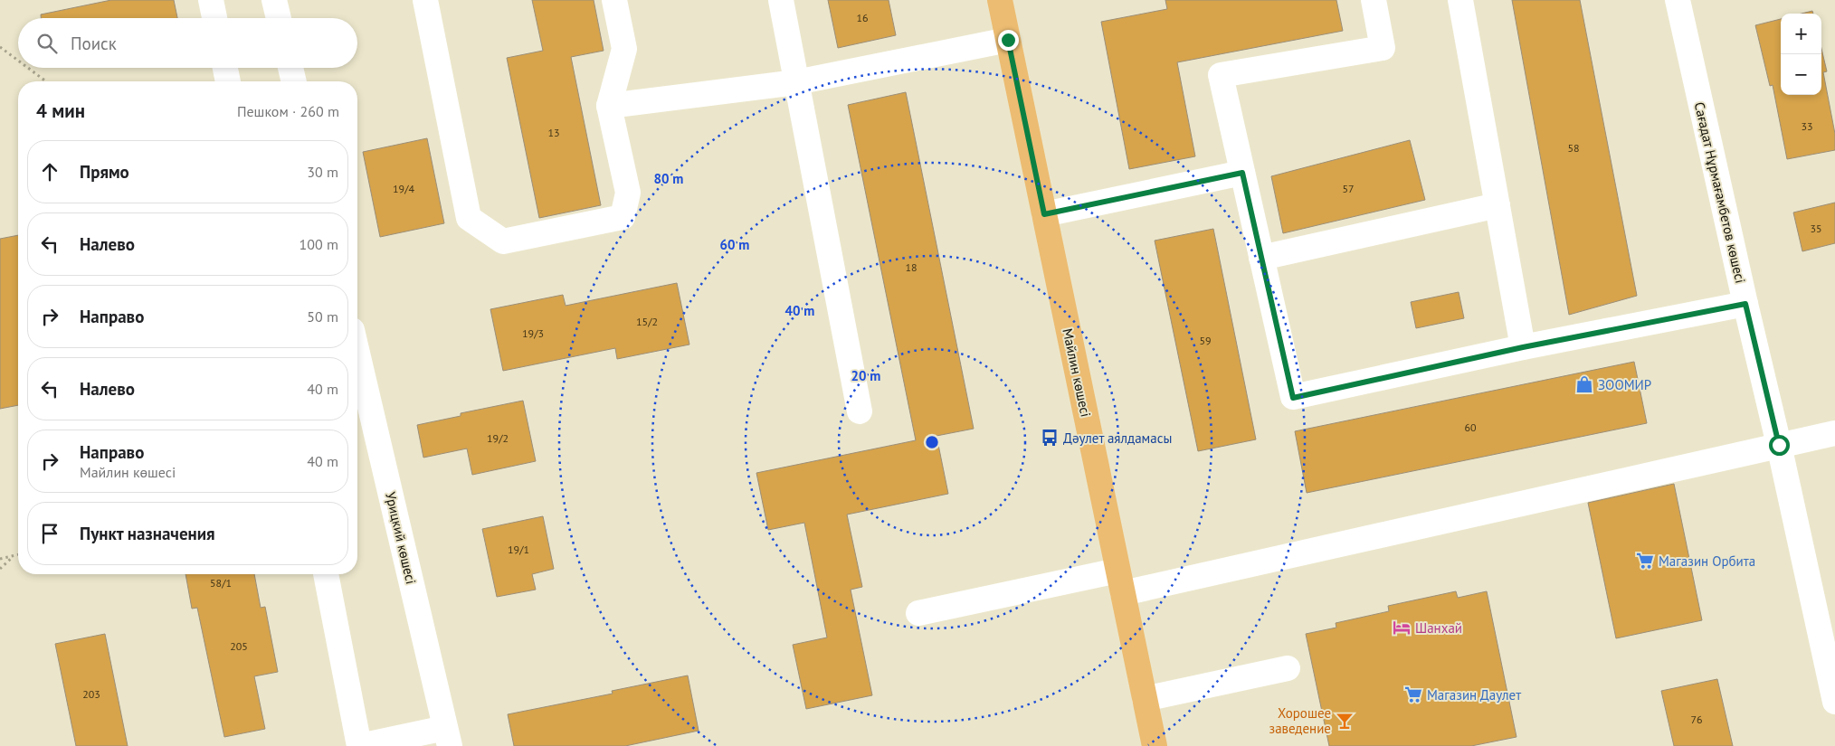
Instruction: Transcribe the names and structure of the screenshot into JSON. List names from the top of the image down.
{
  "streets": {
    "main road": ["Майлин көшесі"],
    "street": ["Сағадат Нұрмағамбетов көшесі", "Урицкий көшесі"]
  },
  "places": {
    "shop": ["ЗООМИР"],
    "bus stop": ["Дәулет аялдамасы"],
    "supermarket": ["Магазин Орбита", "Магазин Даулет"],
    "hotel": ["Шанхай"],
    "bar": ["Хорошее заведение"]
  },
  "house_numbers": [
    "16",
    "33",
    "13",
    "58",
    "19/4",
    "57",
    "35",
    "18",
    "15/2",
    "19/3",
    "59",
    "60",
    "19/2",
    "19/1",
    "58/1",
    "205",
    "203",
    "76"
  ],
  "page": {
    "map_buttons": ["+", "−"],
    "search": "Поиск",
    "heading": ["4 мин", "Пешком · 260 m"],
    "list": [
      ["Прямо", "30 m"],
      ["Налево", "100 m"],
      ["Направо", "50 m"],
      ["Налево", "40 m"],
      ["Направо", "Майлин көшесі", "40 m"],
      "Пункт назначения"
    ]
  },
  "rings": [
    "80 m",
    "60 m",
    "40 m",
    "20 m"
  ]
}
